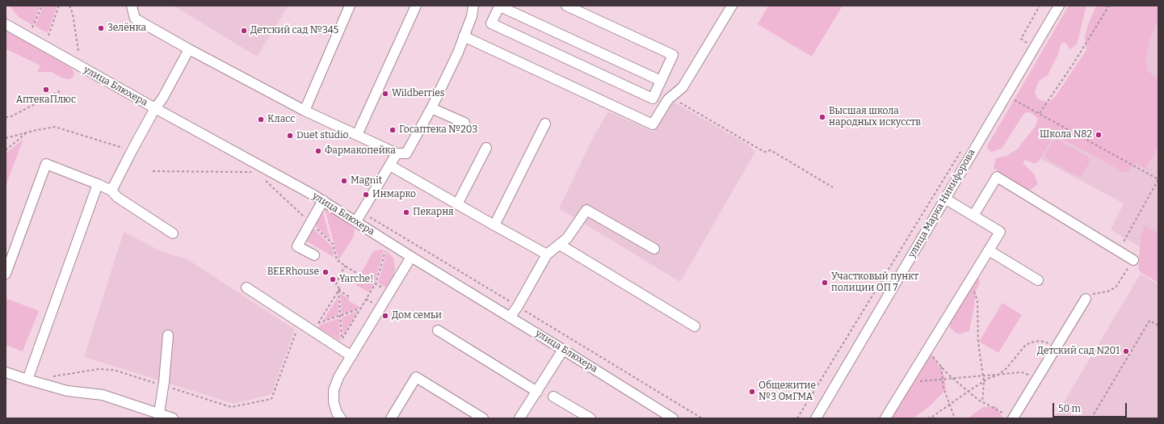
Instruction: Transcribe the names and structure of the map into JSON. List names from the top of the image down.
{
  "streets": {
    "street": ["улица Блюхера", "улица Марка Никифорова"]
  },
  "places": [
    "Зелёнка",
    "Детский сад №345",
    "АптекаПлюс",
    "Wildberries",
    "Высшая школа народных искусств",
    "Класс",
    "Госаптека №203",
    "Школа N82",
    "Duet studio",
    "Фармакопейка",
    "Magnit",
    "Инмарко",
    "Пекарня",
    "BEERhouse",
    "Yarche!",
    "Участковый пункт полиции ОП 7",
    "Дом семьи",
    "Детский сад N201",
    "Общежитие №3 ОмГМА"
  ],
  "scale_bar": "50 m"
}
